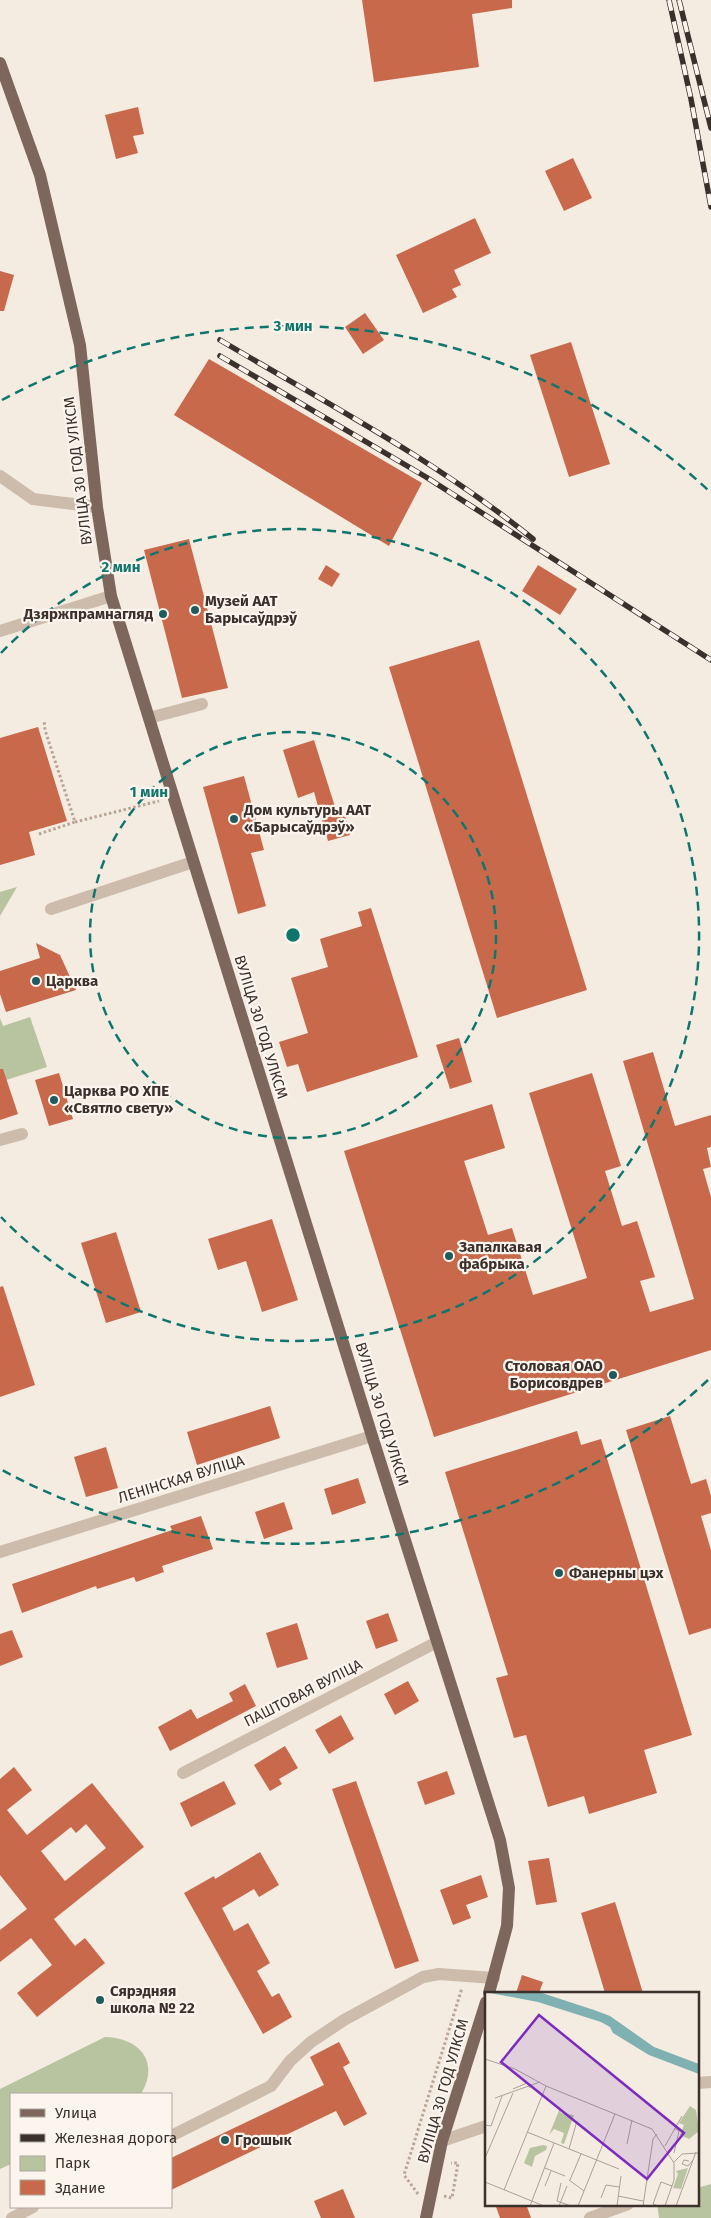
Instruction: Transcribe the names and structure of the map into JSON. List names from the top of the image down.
{
  "streets": {
    "main road": ["ВУЛІЦА 30 ГОД УЛКСМ"],
    "street": ["ЛЕНІНСКАЯ ВУЛІЦА", "ПАШТОВАЯ ВУЛІЦА"]
  },
  "crossings": [
    ["ВУЛІЦА 30 ГОД УЛКСМ", "ЛЕНІНСКАЯ ВУЛІЦА"],
    ["ВУЛІЦА 30 ГОД УЛКСМ", "ПАШТОВАЯ ВУЛІЦА"]
  ],
  "places": [
    "Музей ААТ Барысаўдрэў",
    "Дзяржпрамнагляд",
    "Дом культуры ААТ «Барысаўдрэў»",
    "Царква",
    "Царква РО ХПЕ «Святло свету»",
    "Запалкавая фабрыка",
    "Столовая ОАО Борисовдрев",
    "Фанерны цэх",
    "Сярэдняя школа № 22",
    "Грошык"
  ],
  "legend": [
    "Улица",
    "Железная дорога",
    "Парк",
    "Здание"
  ],
  "rings": ["3 мин", "2 мин", "1 мин"]
}
